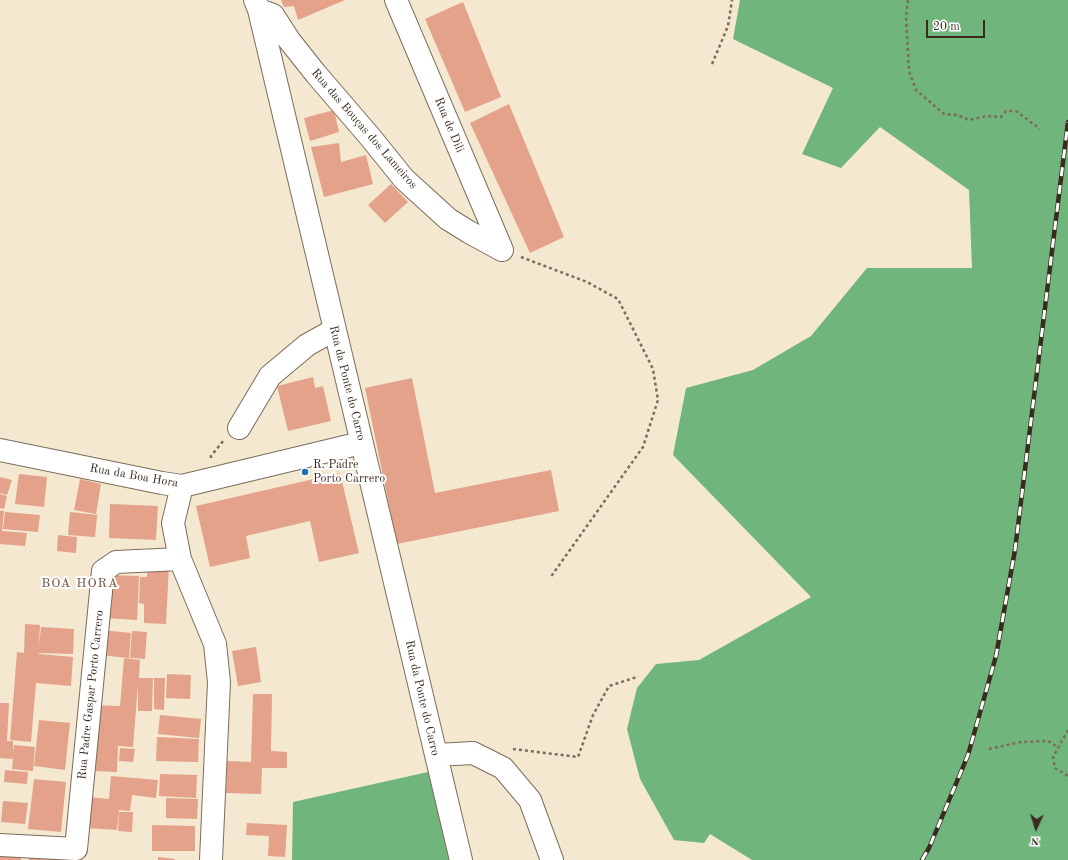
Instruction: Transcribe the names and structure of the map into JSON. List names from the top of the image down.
{
  "streets": {
    "street": [
      "Rua de Dili",
      "Rua das Bouças dos Lameiros",
      "Rua da Ponte do Carro",
      "Rua da Boa Hora",
      "Rua Padre Gaspar Porto Carrero"
    ]
  },
  "crossings": [
    ["Rua de Dili", "Rua das Bouças dos Lameiros"],
    ["Rua das Bouças dos Lameiros", "Rua da Ponte do Carro"],
    ["Rua da Ponte do Carro", "Rua da Boa Hora"]
  ],
  "districts": ["BOA HORA"],
  "places": ["R. Padre Porto Carrero"],
  "scale_bar": "20 m",
  "north": "bottom"
}
